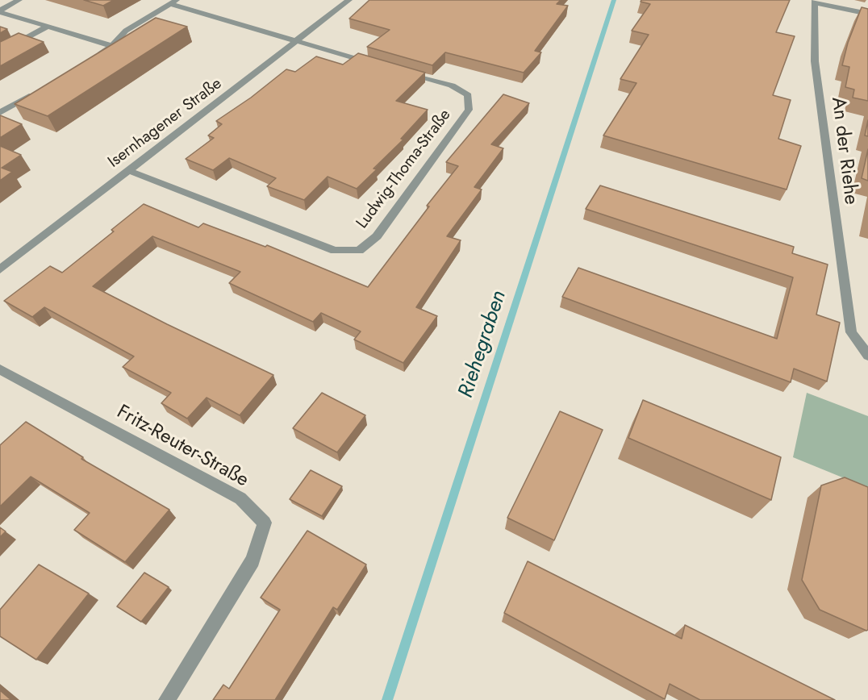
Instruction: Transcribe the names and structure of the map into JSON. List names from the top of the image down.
{
  "streets": {
    "street": [
      "Isernhagener Straße",
      "An der Riehe",
      "Ludwig-Thoma-Straße",
      "Fritz-Reuter-Straße"
    ]
  },
  "crossings": [
    ["Isernhagener Straße", "Ludwig-Thoma-Straße"]
  ],
  "water": ["Riehegraben"]
}
